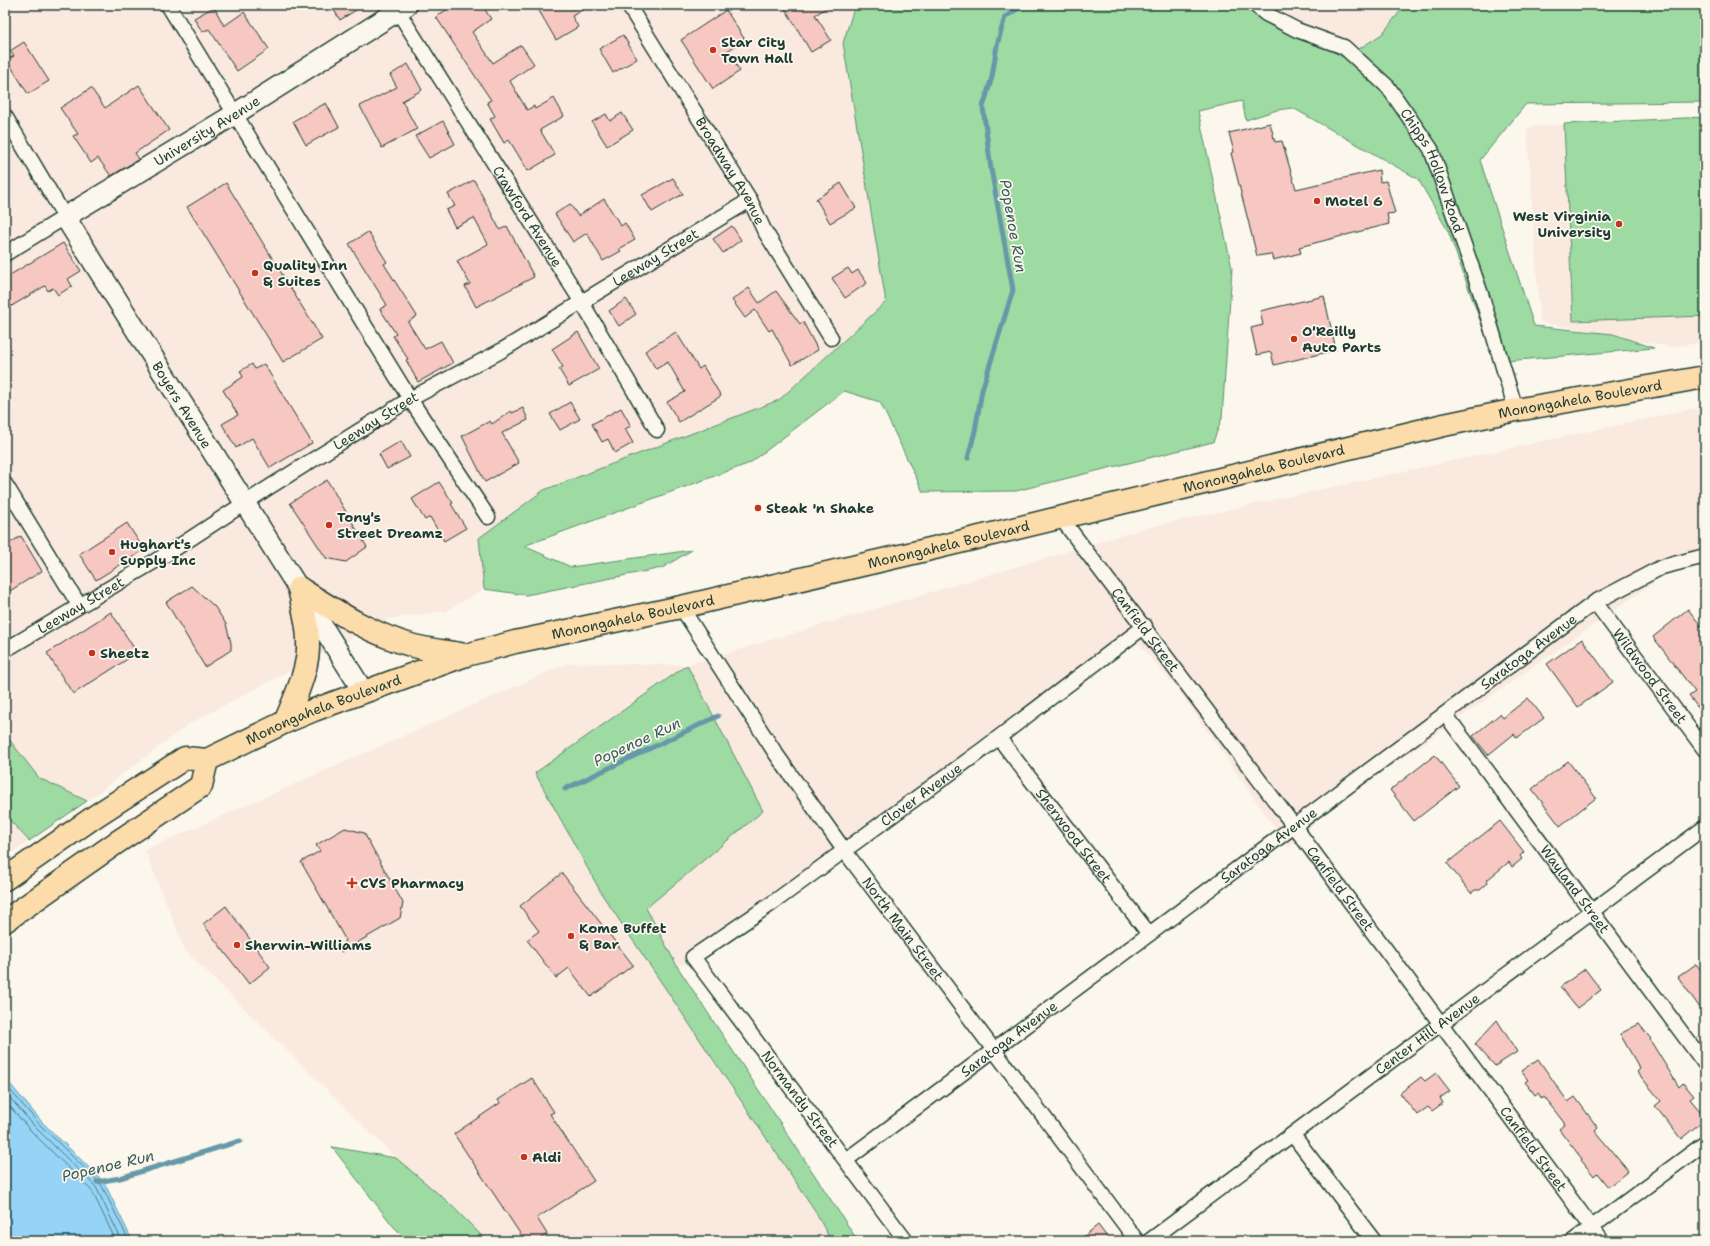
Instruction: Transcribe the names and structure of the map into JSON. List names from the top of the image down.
{
  "streets": {
    "main road": ["Monongahela Boulevard"],
    "street": [
      "University Avenue",
      "Broadway Avenue",
      "Chipps Hollow Road",
      "Crawford Avenue",
      "Leeway Street",
      "Boyers Avenue",
      "Canfield Street",
      "Saratoga Avenue",
      "Wildwood Street",
      "Clover Avenue",
      "Sherwood Street",
      "Wayland Street",
      "North Main Street",
      "Center Hill Avenue",
      "Normandy Street"
    ]
  },
  "crossings": [
    ["University Avenue", "Crawford Avenue"],
    ["University Avenue", "Boyers Avenue"],
    ["Broadway Avenue", "Leeway Street"],
    ["Chipps Hollow Road", "Monongahela Boulevard"],
    ["Crawford Avenue", "Leeway Street"],
    ["Leeway Street", "Boyers Avenue"],
    ["Monongahela Boulevard", "Boyers Avenue"],
    ["Monongahela Boulevard", "Canfield Street"],
    ["Monongahela Boulevard", "North Main Street"],
    ["Canfield Street", "Saratoga Avenue"],
    ["Canfield Street", "Clover Avenue"],
    ["Canfield Street", "Center Hill Avenue"],
    ["Saratoga Avenue", "Wildwood Street"],
    ["Saratoga Avenue", "Sherwood Street"],
    ["Saratoga Avenue", "Wayland Street"],
    ["Saratoga Avenue", "North Main Street"],
    ["Saratoga Avenue", "Normandy Street"],
    ["Clover Avenue", "Sherwood Street"],
    ["Clover Avenue", "North Main Street"],
    ["Clover Avenue", "Normandy Street"],
    ["Wayland Street", "Center Hill Avenue"]
  ],
  "water": ["Popenoe Run"],
  "places": {
    "other": [
      "Star City Town Hall",
      "Motel 6",
      "West Virginia University",
      "Quality Inn & Suites",
      "O'Reilly Auto Parts",
      "Steak 'n Shake",
      "Tony's Street Dreamz",
      "Hughart's Supply Inc",
      "Sheetz",
      "Kome Buffet & Bar",
      "Sherwin-Williams",
      "Aldi"
    ],
    "health": ["CVS Pharmacy"]
  }
}
